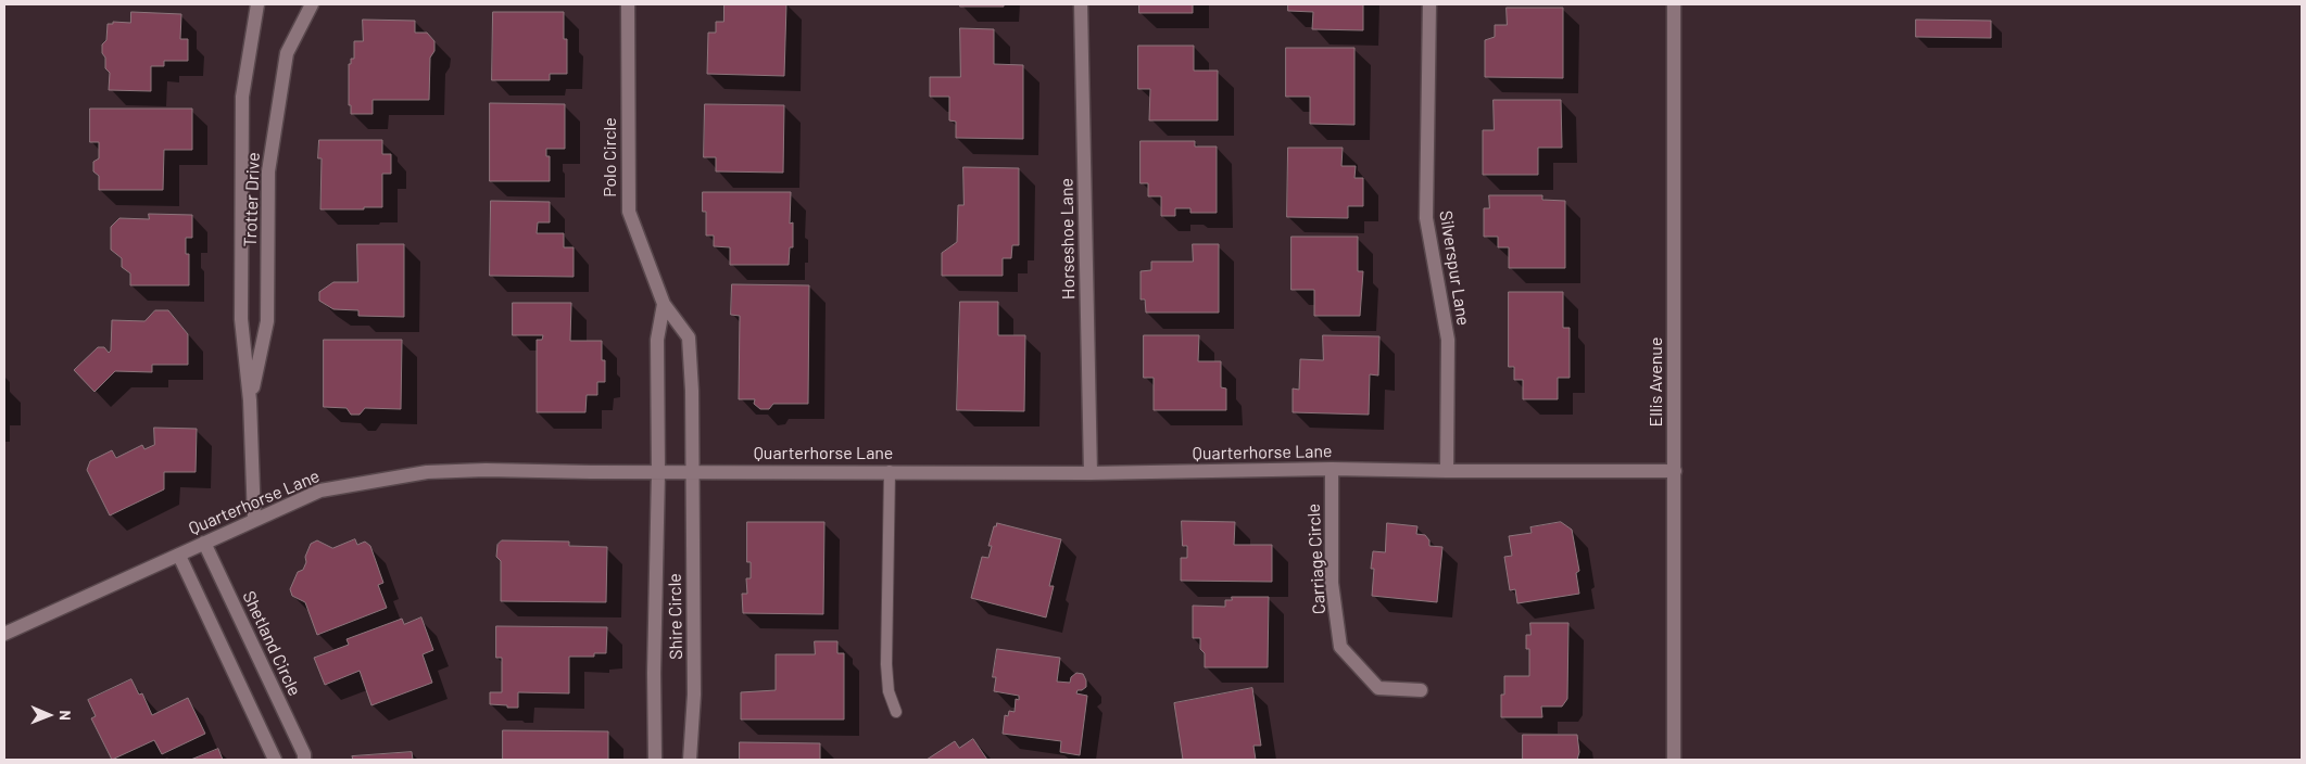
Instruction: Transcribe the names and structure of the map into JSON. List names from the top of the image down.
{
  "streets": {
    "street": [
      "Polo Circle",
      "Trotter Drive",
      "Horseshoe Lane",
      "Silverspur Lane",
      "Ellis Avenue",
      "Quarterhorse Lane",
      "Carriage Circle",
      "Shire Circle",
      "Shetland Circle"
    ]
  },
  "crossings": [
    ["Polo Circle", "Quarterhorse Lane"],
    ["Polo Circle", "Shire Circle"],
    ["Trotter Drive", "Quarterhorse Lane"],
    ["Horseshoe Lane", "Quarterhorse Lane"],
    ["Silverspur Lane", "Quarterhorse Lane"],
    ["Ellis Avenue", "Quarterhorse Lane"],
    ["Quarterhorse Lane", "Carriage Circle"],
    ["Quarterhorse Lane", "Shire Circle"],
    ["Quarterhorse Lane", "Shetland Circle"]
  ],
  "north": "right"
}
